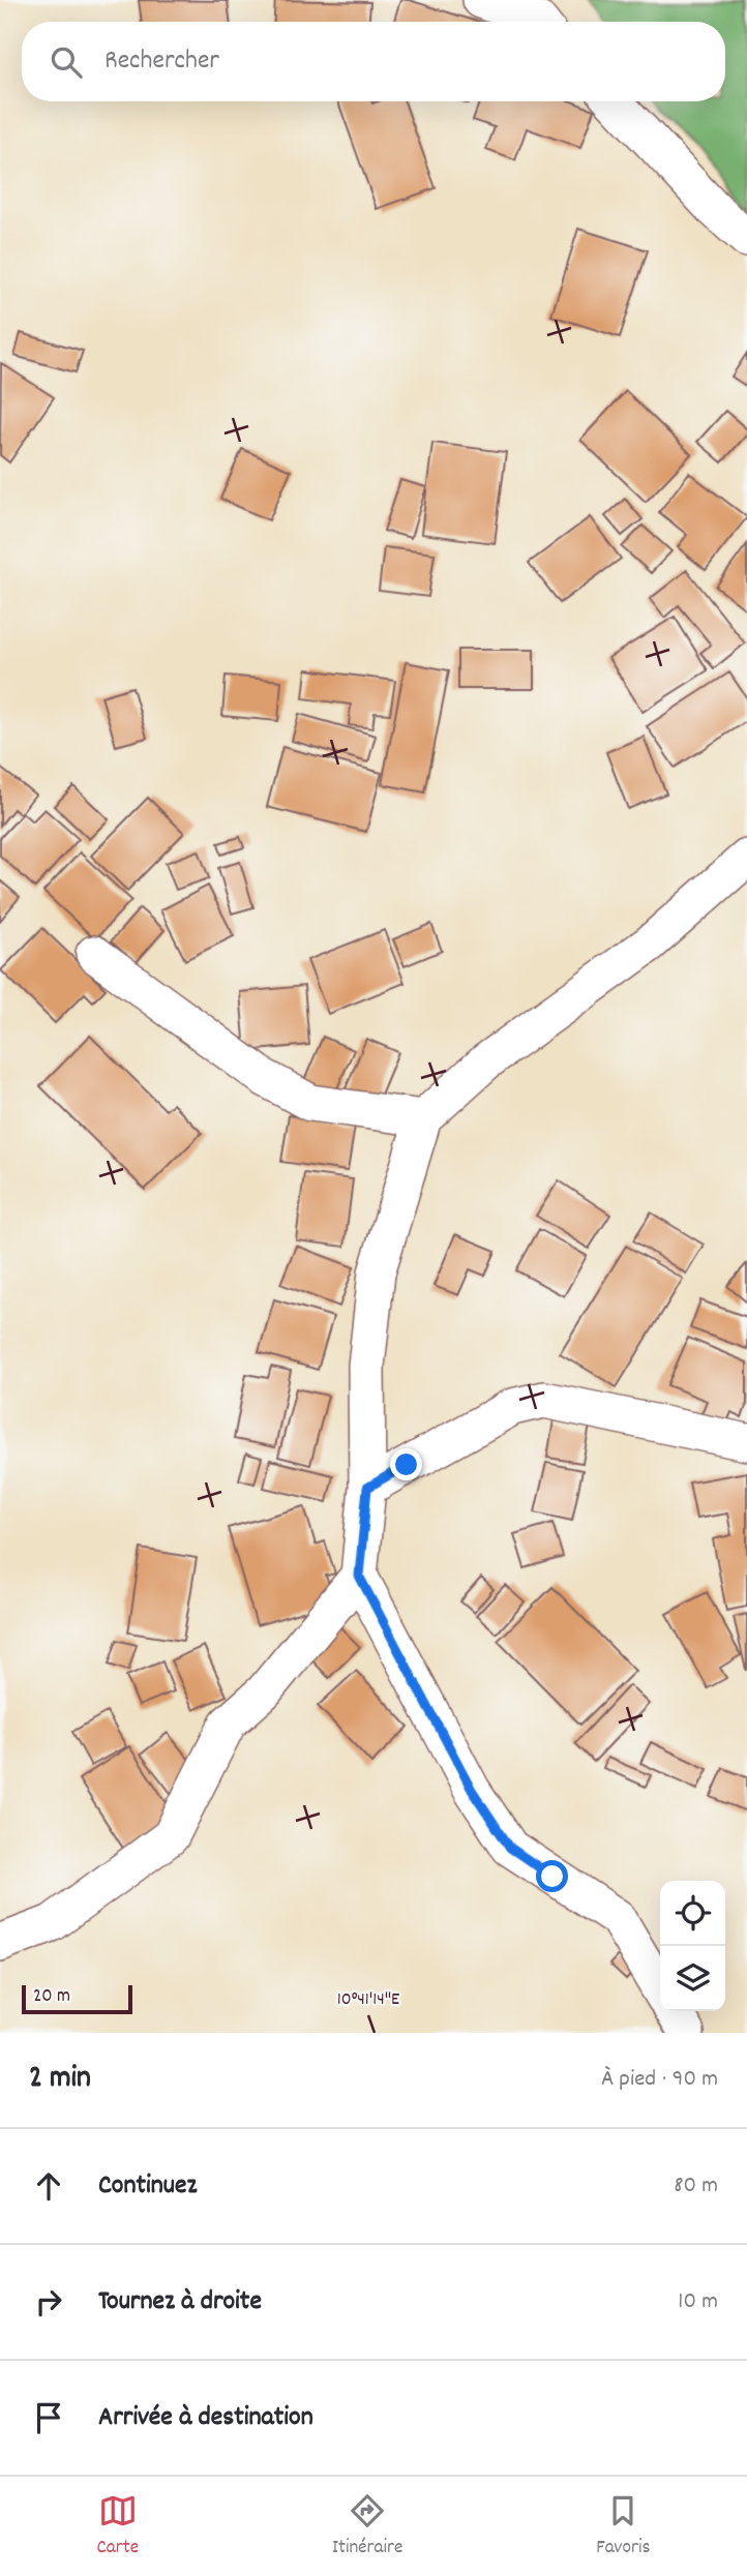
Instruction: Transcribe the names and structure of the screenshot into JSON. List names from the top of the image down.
{
  "scale_bar": "20 m",
  "page": {
    "search": "Rechercher",
    "scale": "20 m",
    "heading": ["2 min", "À pied · 90 m"],
    "list": [
      ["Continuez", "80 m"],
      ["Tournez à droite", "10 m"],
      "Arrivée à destination"
    ],
    "nav": ["Carte", "Itinéraire", "Favoris"]
  },
  "coordinates": ["10°41'14\"E"]
}
